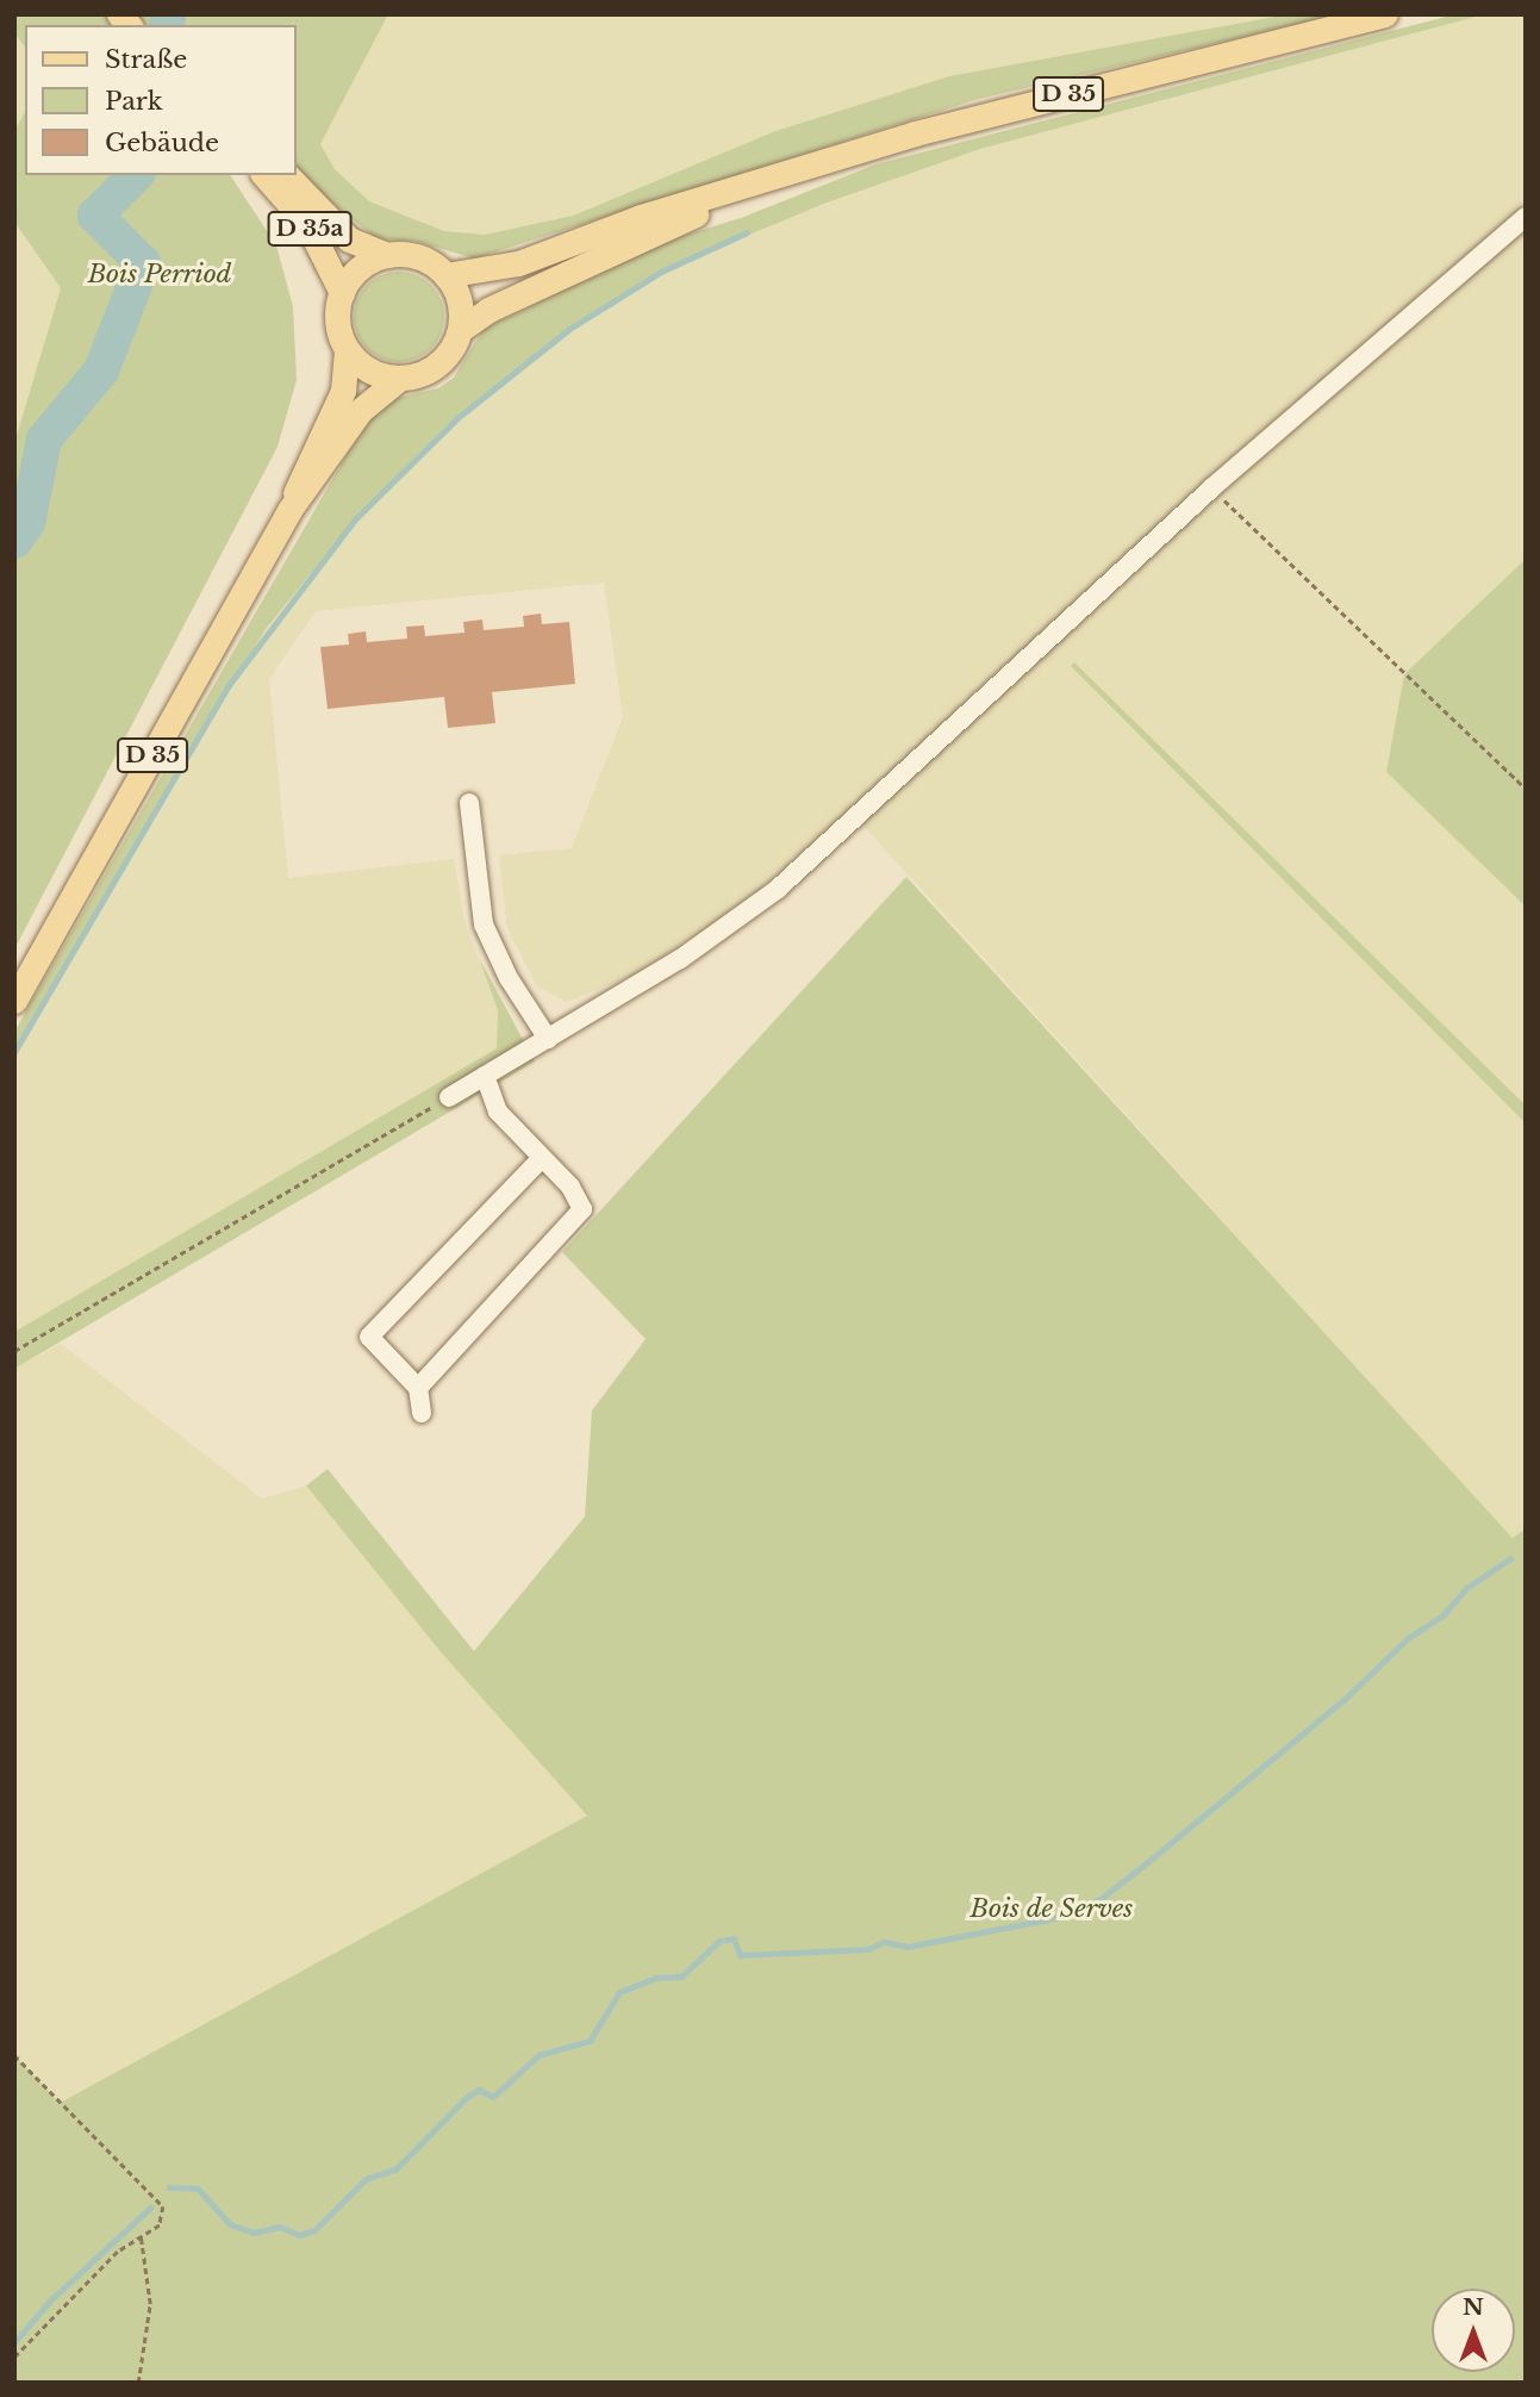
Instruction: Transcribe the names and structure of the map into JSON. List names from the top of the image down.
{
  "streets": {
    "main road": ["D 35", "D 35a"]
  },
  "crossings": [
    ["D 35", "D 35a"]
  ],
  "parks": ["Bois Perriod", "Bois de Serves"],
  "legend": ["Straße", "Park", "Gebäude"],
  "north": "top"
}
